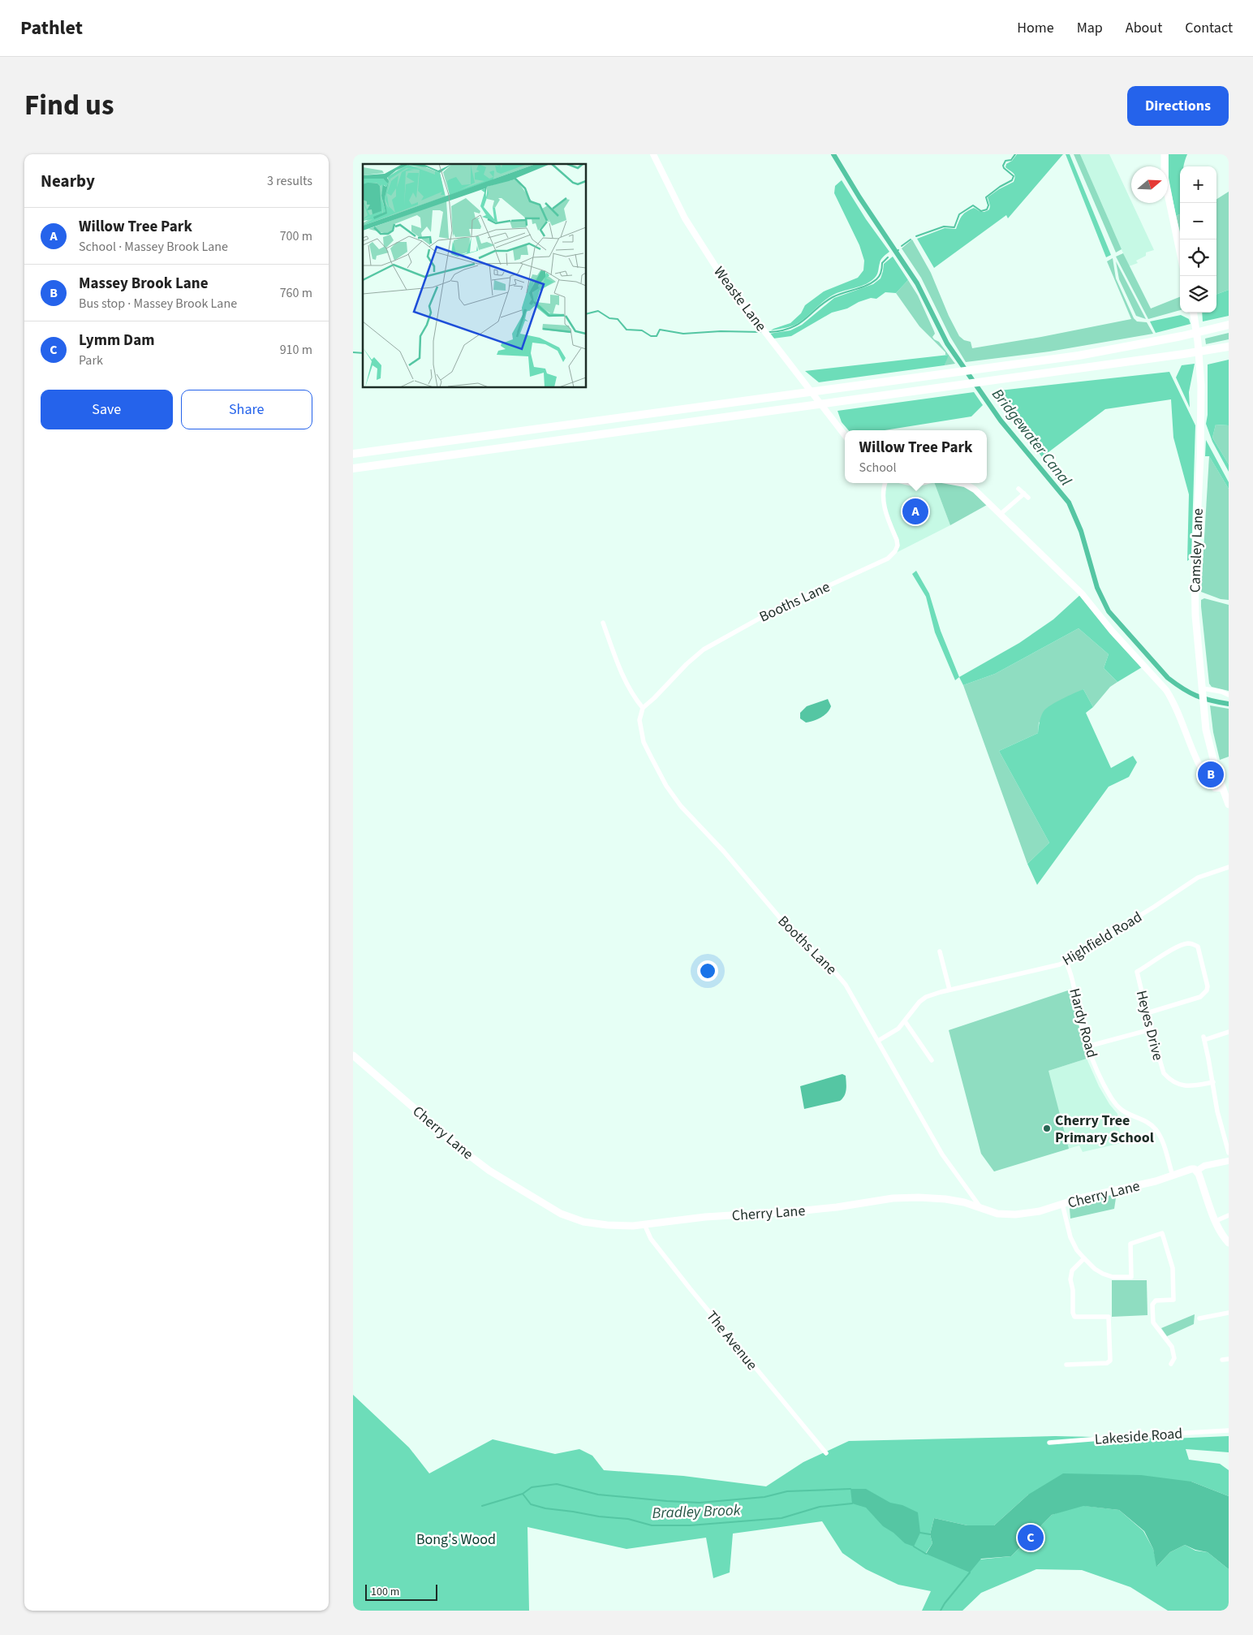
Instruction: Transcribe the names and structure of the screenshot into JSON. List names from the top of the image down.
{
  "streets": {
    "main road": ["Camsley Lane", "Cherry Lane"],
    "street": [
      "Weaste Lane",
      "Booths Lane",
      "Highfield Road",
      "Hardy Road",
      "Heyes Drive",
      "The Avenue",
      "Lakeside Road"
    ]
  },
  "crossings": [
    ["Booths Lane", "Highfield Road"],
    ["Booths Lane", "Cherry Lane"],
    ["Highfield Road", "Hardy Road"],
    ["Hardy Road", "Cherry Lane"],
    ["Cherry Lane", "The Avenue"]
  ],
  "water": ["Bridgewater Canal", "Bradley Brook"],
  "parks": ["Bong's Wood"],
  "places": ["Cherry Tree Primary School"],
  "scale_bar": "100 m",
  "north": "right",
  "page": {
    "header": "Pathlet",
    "nav": [
      "Home",
      "Map",
      "About",
      "Contact"
    ],
    "title": "Find us",
    "buttons": [
      "Directions",
      ["Save", "Share"]
    ],
    "heading": ["Nearby", "3 results"],
    "map_buttons": ["+", "−"],
    "list": [
      {
        "mark": "A",
        "name": "Willow Tree Park",
        "note": "School · Massey Brook Lane",
        "value": "700 m"
      },
      {
        "mark": "B",
        "name": "Massey Brook Lane",
        "note": "Bus stop · Massey Brook Lane",
        "value": "760 m"
      },
      {
        "mark": "C",
        "name": "Lymm Dam",
        "note": "Park",
        "value": "910 m"
      }
    ],
    "popup": ["Willow Tree Park", "School"],
    "pins": ["A", "B", "C"],
    "scale": "100 m"
  }
}
